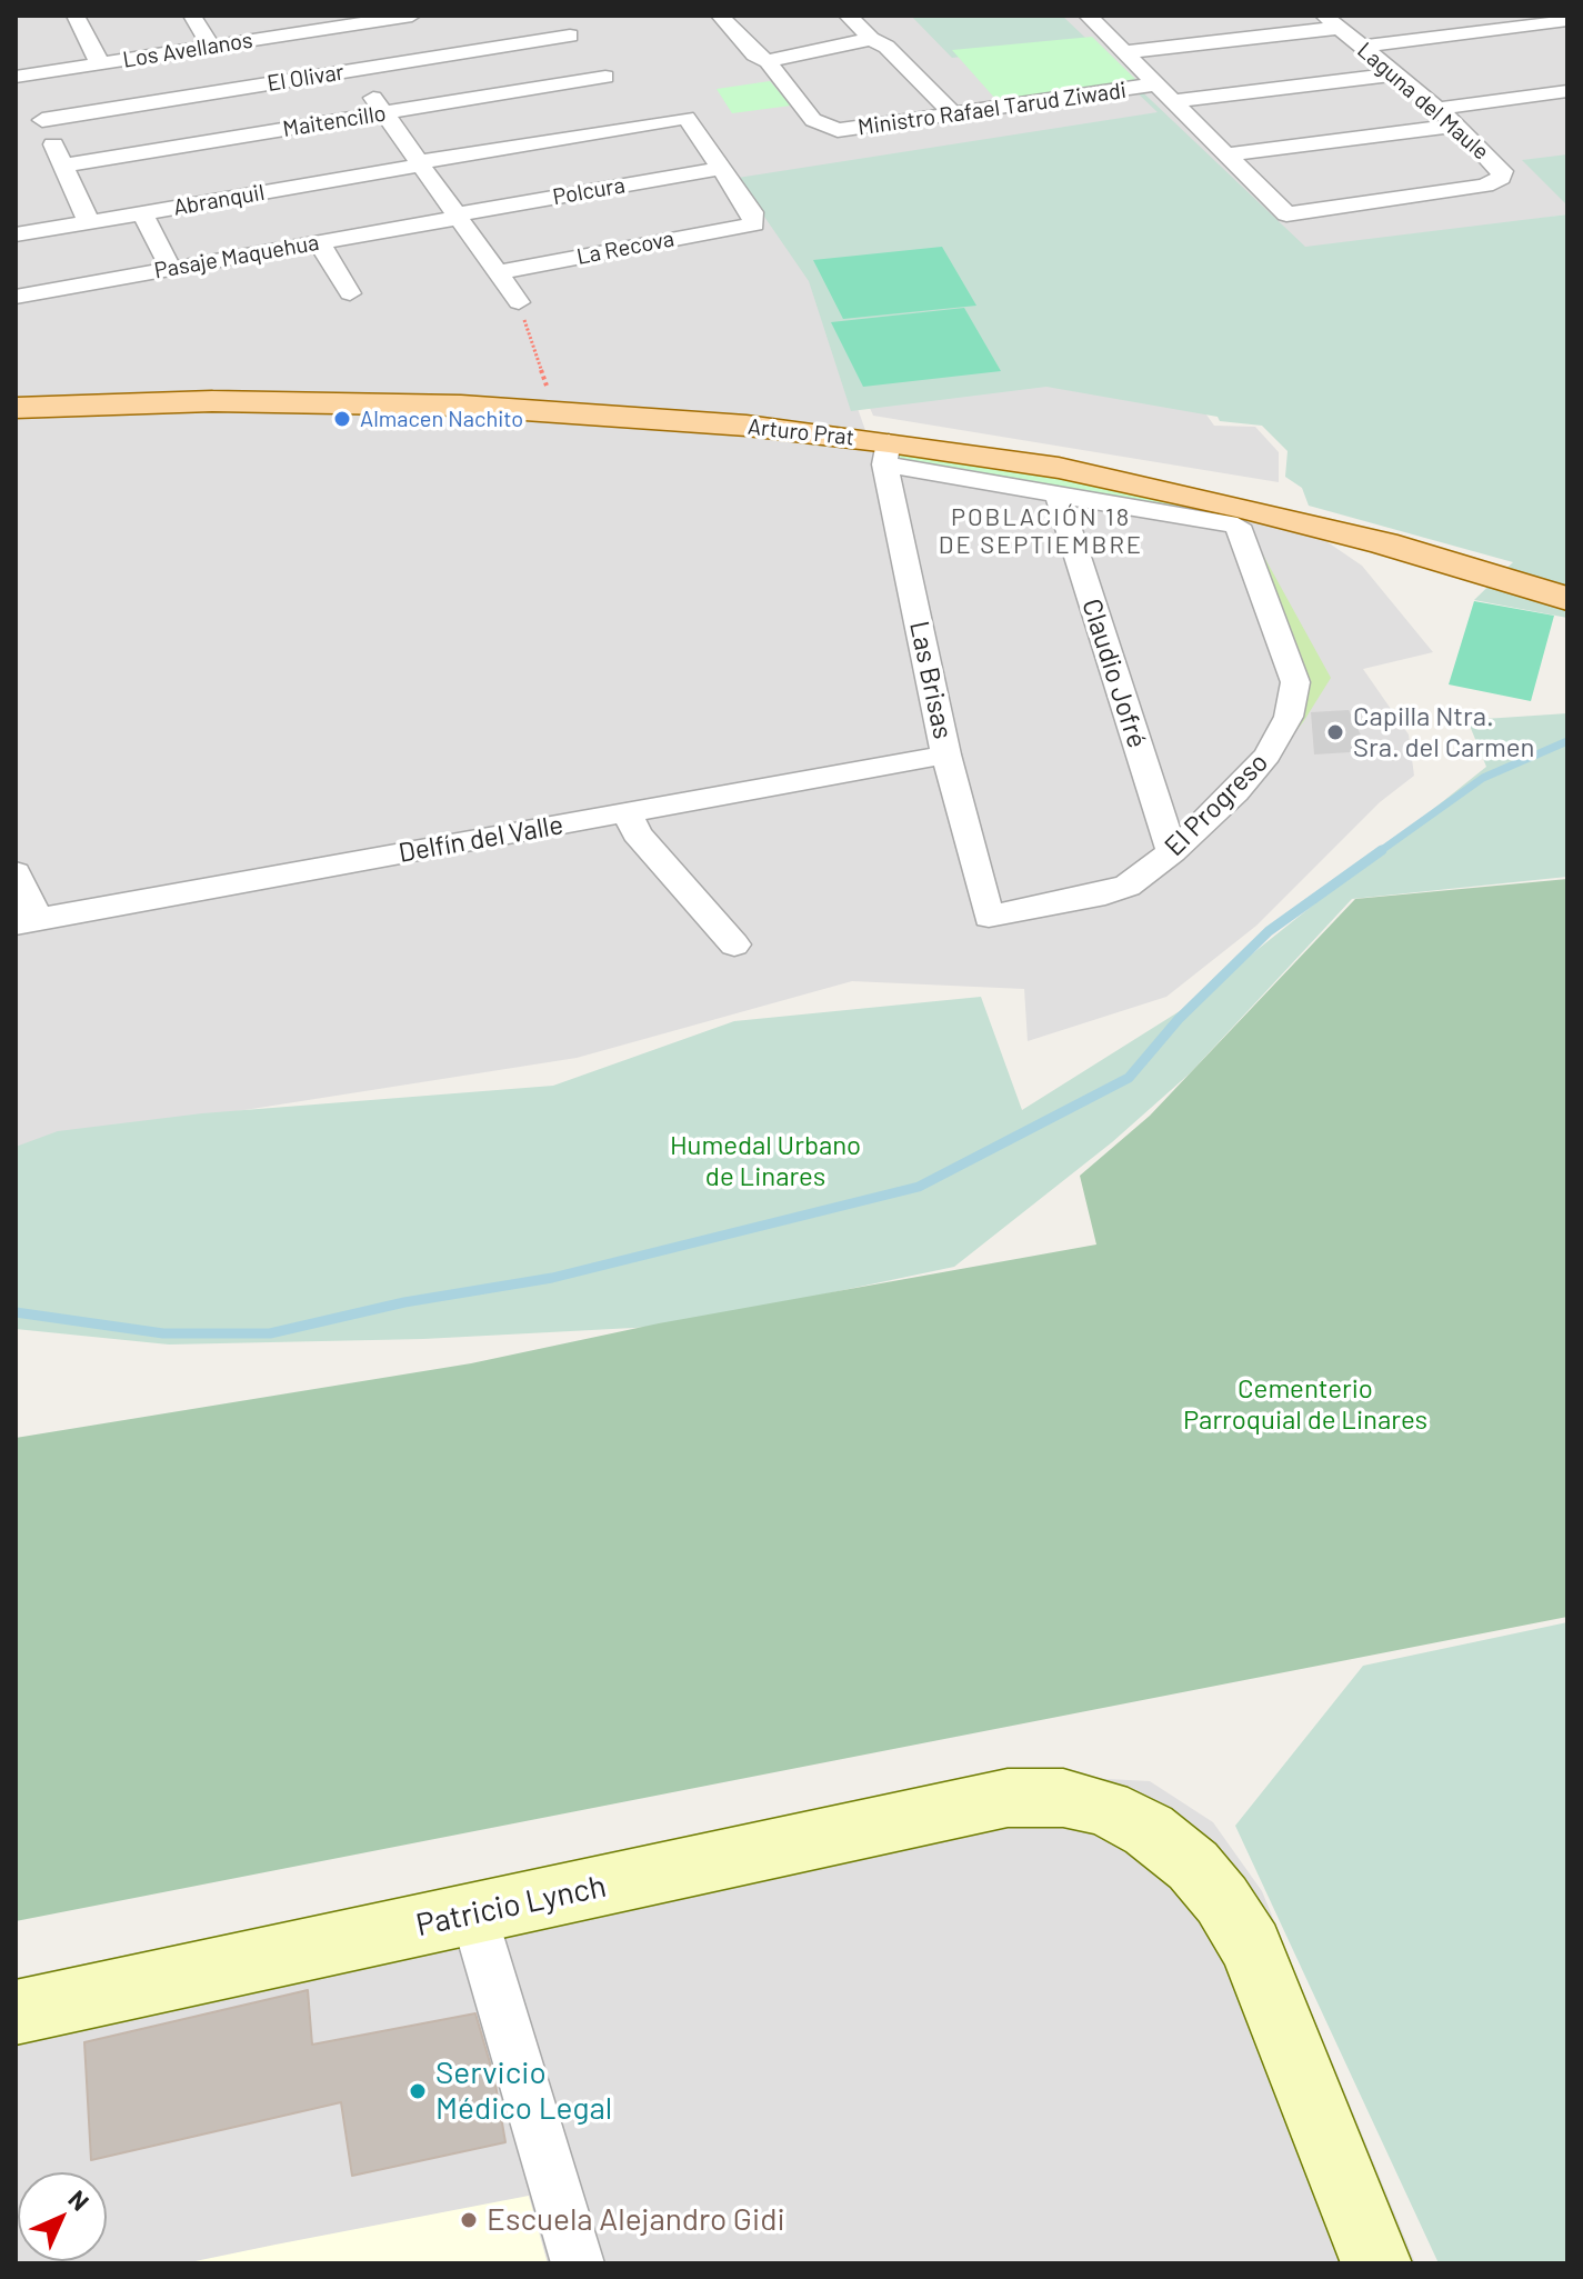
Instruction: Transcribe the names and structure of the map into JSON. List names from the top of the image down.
{
  "streets": {
    "main road": ["Arturo Prat"],
    "street": [
      "Los Avellanos",
      "El Olivar",
      "Laguna del Maule",
      "Ministro Rafael Tarud Ziwadi",
      "Maitencillo",
      "Polcura",
      "Abranquil",
      "La Recova",
      "Pasaje Maquehua",
      "Claudio Jofré",
      "Las Brisas",
      "El Progreso",
      "Delfín del Valle",
      "Patricio Lynch"
    ]
  },
  "crossings": [
    ["Los Avellanos", "El Olivar"],
    ["Polcura", "Abranquil"],
    ["Polcura", "La Recova"],
    ["Polcura", "Pasaje Maquehua"],
    ["Abranquil", "La Recova"],
    ["Arturo Prat", "Claudio Jofré"],
    ["Arturo Prat", "Las Brisas"],
    ["Arturo Prat", "El Progreso"],
    ["Claudio Jofré", "El Progreso"],
    ["Las Brisas", "El Progreso"],
    ["Las Brisas", "Delfín del Valle"]
  ],
  "districts": ["POBLACIÓN 18 DE SEPTIEMBRE"],
  "parks": ["Humedal Urbano de Linares", "Cementerio Parroquial de Linares"],
  "places": [
    "Almacen Nachito",
    "Capilla Ntra. Sra. del Carmen",
    "Servicio Médico Legal",
    "Escuela Alejandro Gidi"
  ],
  "north": "top right"
}
